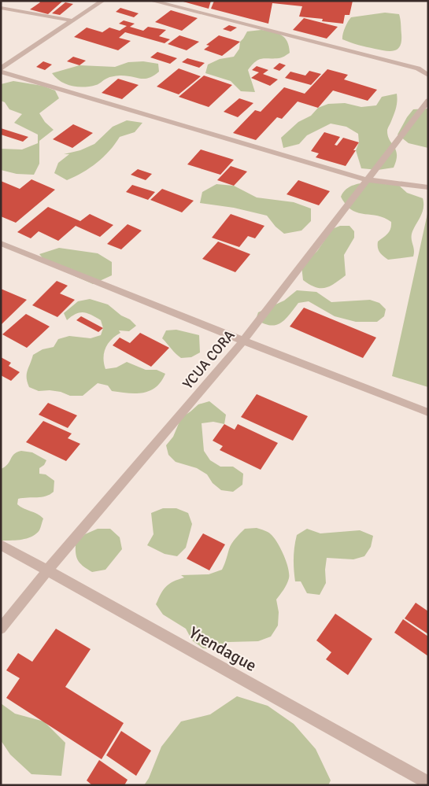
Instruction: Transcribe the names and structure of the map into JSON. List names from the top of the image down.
{
  "streets": {
    "street": ["YCUA CORA", "Yrendague"]
  },
  "crossings": [
    ["YCUA CORA", "Yrendague"]
  ]
}
